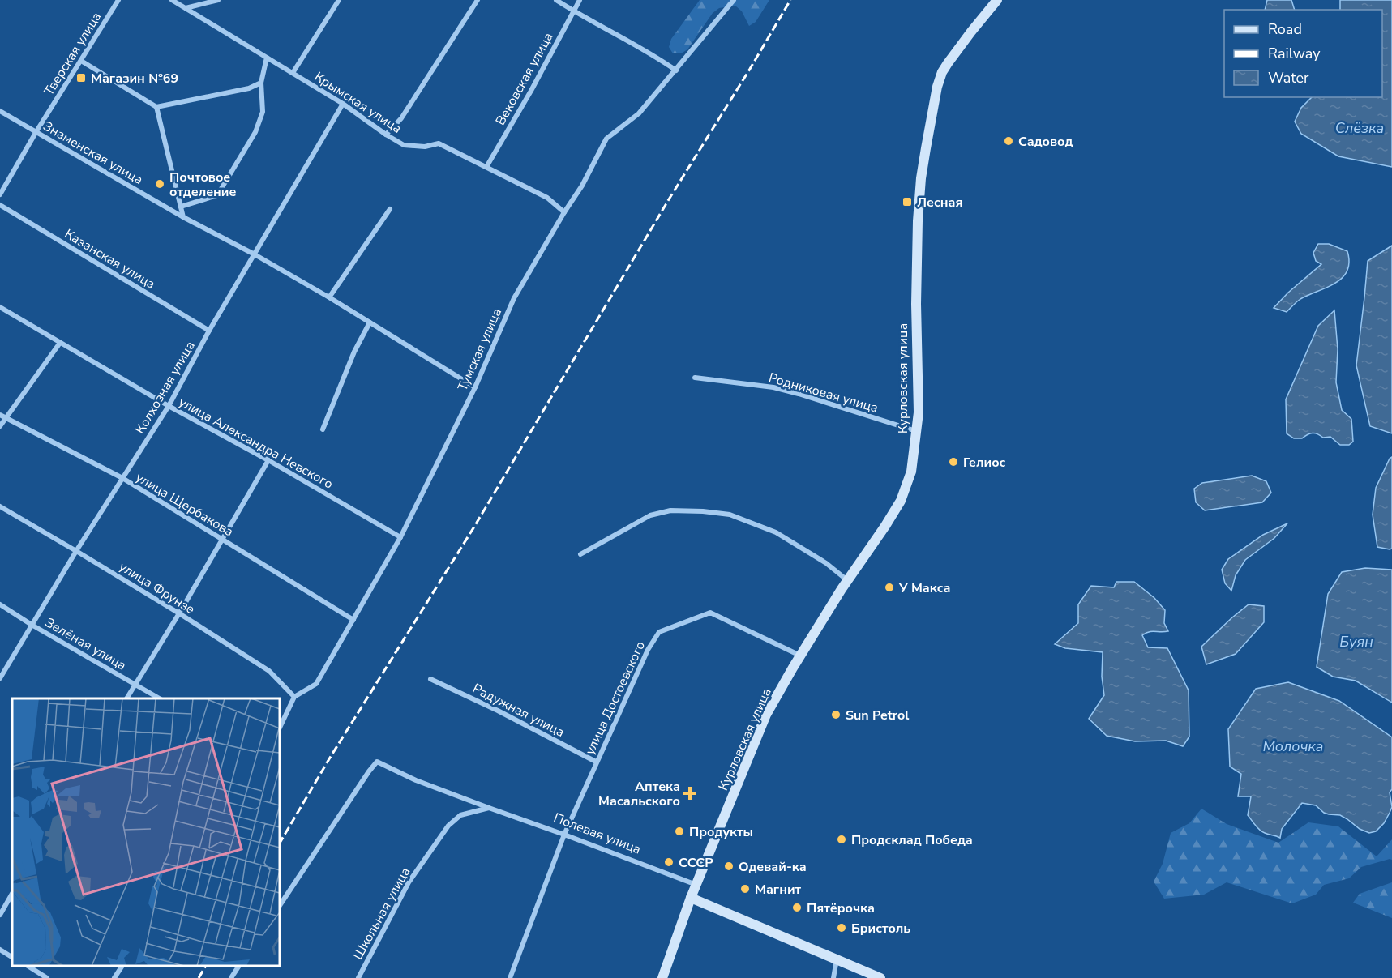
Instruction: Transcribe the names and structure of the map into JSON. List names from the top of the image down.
{
  "streets": {
    "main road": ["Курловская улица"],
    "street": [
      "Тверская улица",
      "Вековская улица",
      "Крымская улица",
      "Знаменская улица",
      "Казанская улица",
      "Тумская улица",
      "Колхозная улица",
      "Родниковая улица",
      "улица Александра Невского",
      "улица Щербакова",
      "улица Фрунзе",
      "Зелёная улица",
      "улица Достоевского",
      "Радужная улица",
      "Полевая улица",
      "Школьная улица"
    ]
  },
  "crossings": [
    ["Тверская улица", "Знаменская улица"],
    ["Вековская улица", "Крымская улица"],
    ["Крымская улица", "Тумская улица"],
    ["Крымская улица", "Колхозная улица"],
    ["Знаменская улица", "Тумская улица"],
    ["Знаменская улица", "Колхозная улица"],
    ["Казанская улица", "Колхозная улица"],
    ["Тумская улица", "улица Александра Невского"],
    ["Тумская улица", "улица Щербакова"],
    ["Тумская улица", "улица Фрунзе"],
    ["Курловская улица", "Родниковая улица"],
    ["Курловская улица", "улица Достоевского"],
    ["Курловская улица", "Полевая улица"],
    ["Колхозная улица", "улица Александра Невского"],
    ["Колхозная улица", "улица Щербакова"],
    ["Колхозная улица", "улица Фрунзе"],
    ["Колхозная улица", "Зелёная улица"],
    ["улица Достоевского", "Радужная улица"],
    ["улица Достоевского", "Полевая улица"],
    ["Полевая улица", "Школьная улица"]
  ],
  "water": ["Слёзка", "Буян", "Молочка"],
  "places": {
    "transit": ["Магазин №69", "Лесная"],
    "other": [
      "Садовод",
      "Почтовое отделение",
      "Гелиос",
      "У Макса",
      "Sun Petrol",
      "Продукты",
      "Продсклад Победа",
      "СССР",
      "Одевай-ка",
      "Магнит",
      "Пятёрочка",
      "Бристоль"
    ],
    "health": ["Аптека Масальского"]
  },
  "legend": ["Road", "Railway", "Water"]
}
